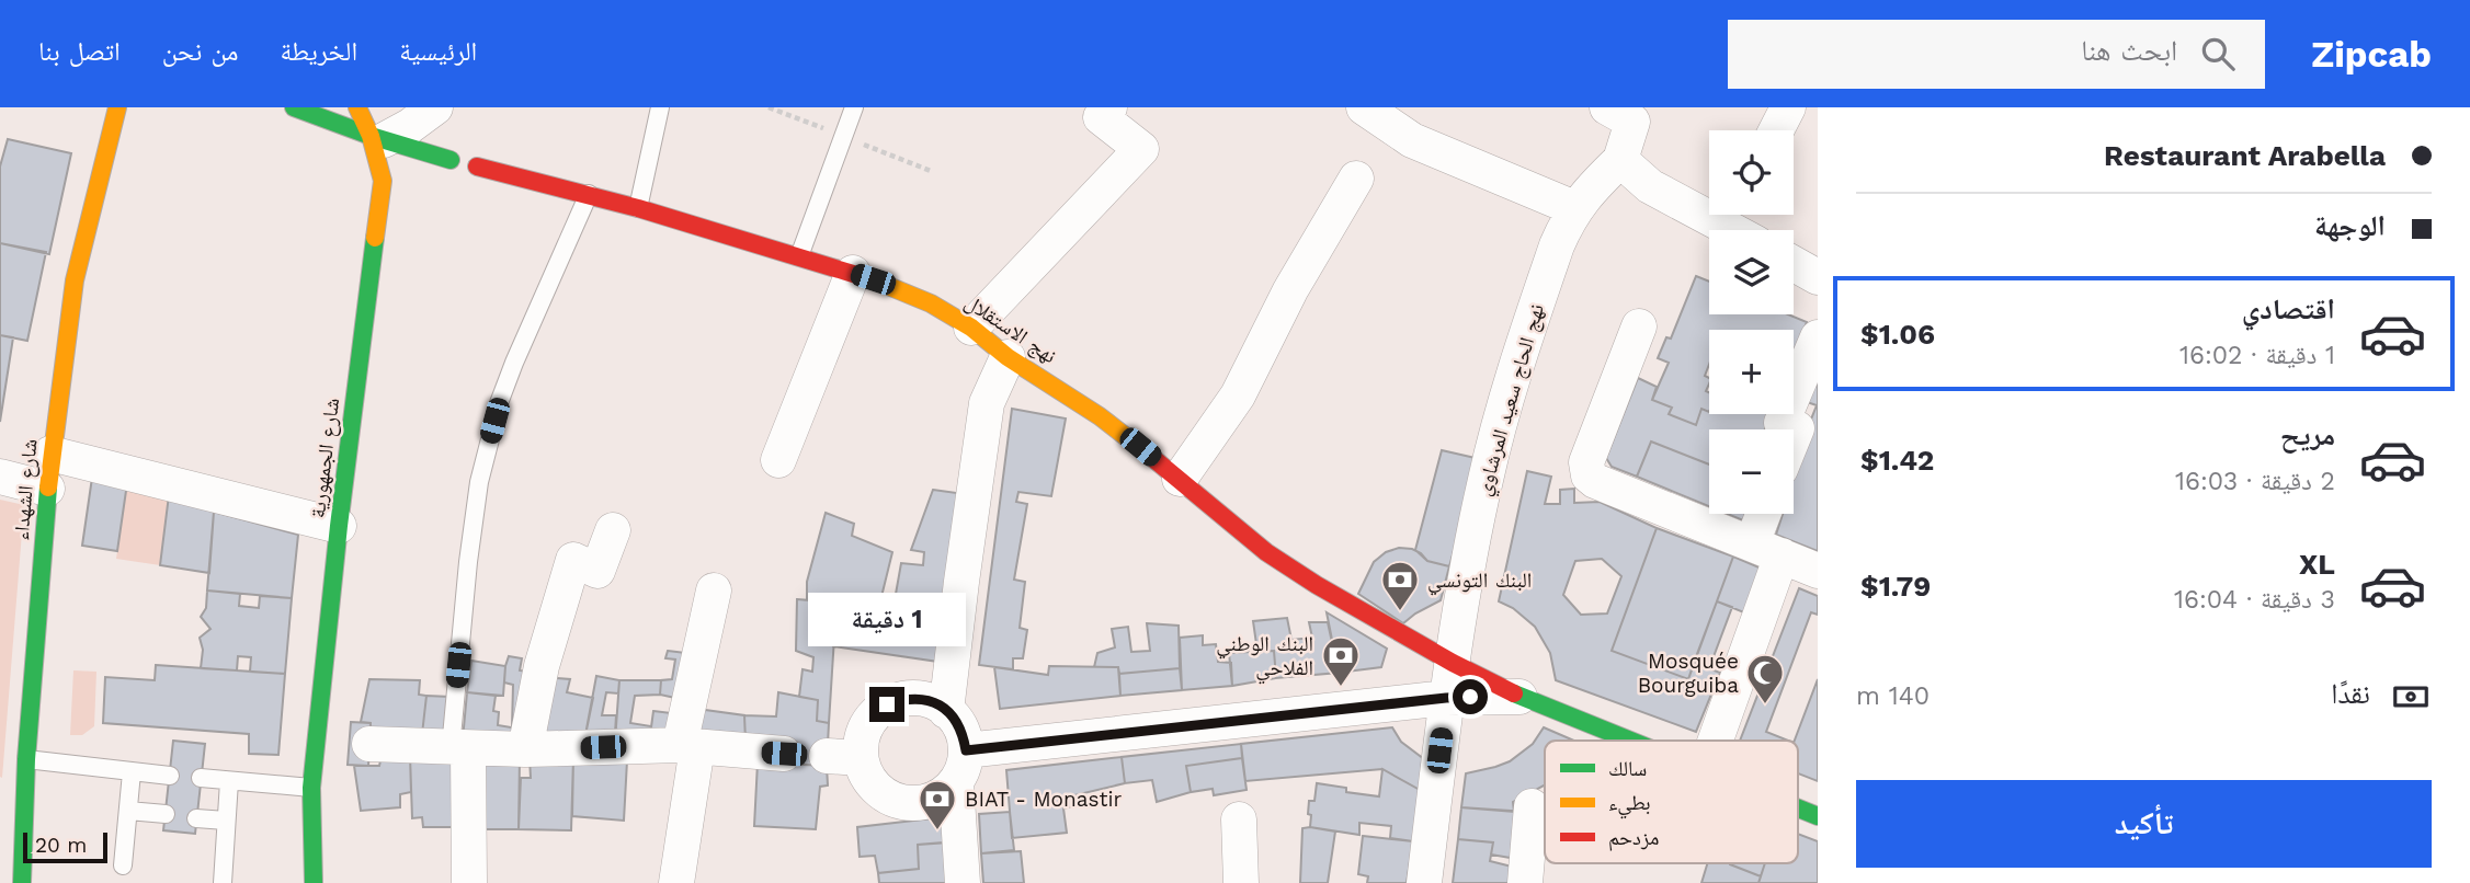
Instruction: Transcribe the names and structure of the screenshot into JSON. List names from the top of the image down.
{
  "streets": {
    "main road": ["نهج الاستقلال", "شارع الجمهورية", "شارع الشهداء"],
    "street": ["نهج الحاج سعيد المرشاوي"]
  },
  "crossings": [
    ["نهج الاستقلال", "نهج الحاج سعيد المرشاوي"]
  ],
  "places": {
    "bank": ["البنك التونسي", "البنك الوطني الفلاحي", "BIAT - Monastir"],
    "mosque": ["Mosquée Bourguiba"]
  },
  "legend": ["سالك", "بطيء", "مزدحم"],
  "scale_bar": "20 m",
  "page": {
    "header": "Zipcab",
    "search": "ابحث هنا",
    "nav": [
      "الرئيسية",
      "الخريطة",
      "من نحن",
      "اتصل بنا"
    ],
    "banner": ["Restaurant Arabella", "الوجهة"],
    "map_buttons": ["+", "−"],
    "list": [
      {
        "name": "اقتصادي",
        "note": "1 دقيقة · 16:02",
        "value": "$1.06"
      },
      {
        "name": "مريح",
        "note": "2 دقيقة · 16:03",
        "value": "$1.42"
      },
      {
        "name": "XL",
        "note": "3 دقيقة · 16:04",
        "value": "$1.79"
      }
    ],
    "bubble": "1 دقيقة",
    "pay": ["نقدًا", "140 m"],
    "buttons": "تأكيد",
    "scale": "20 m"
  }
}
